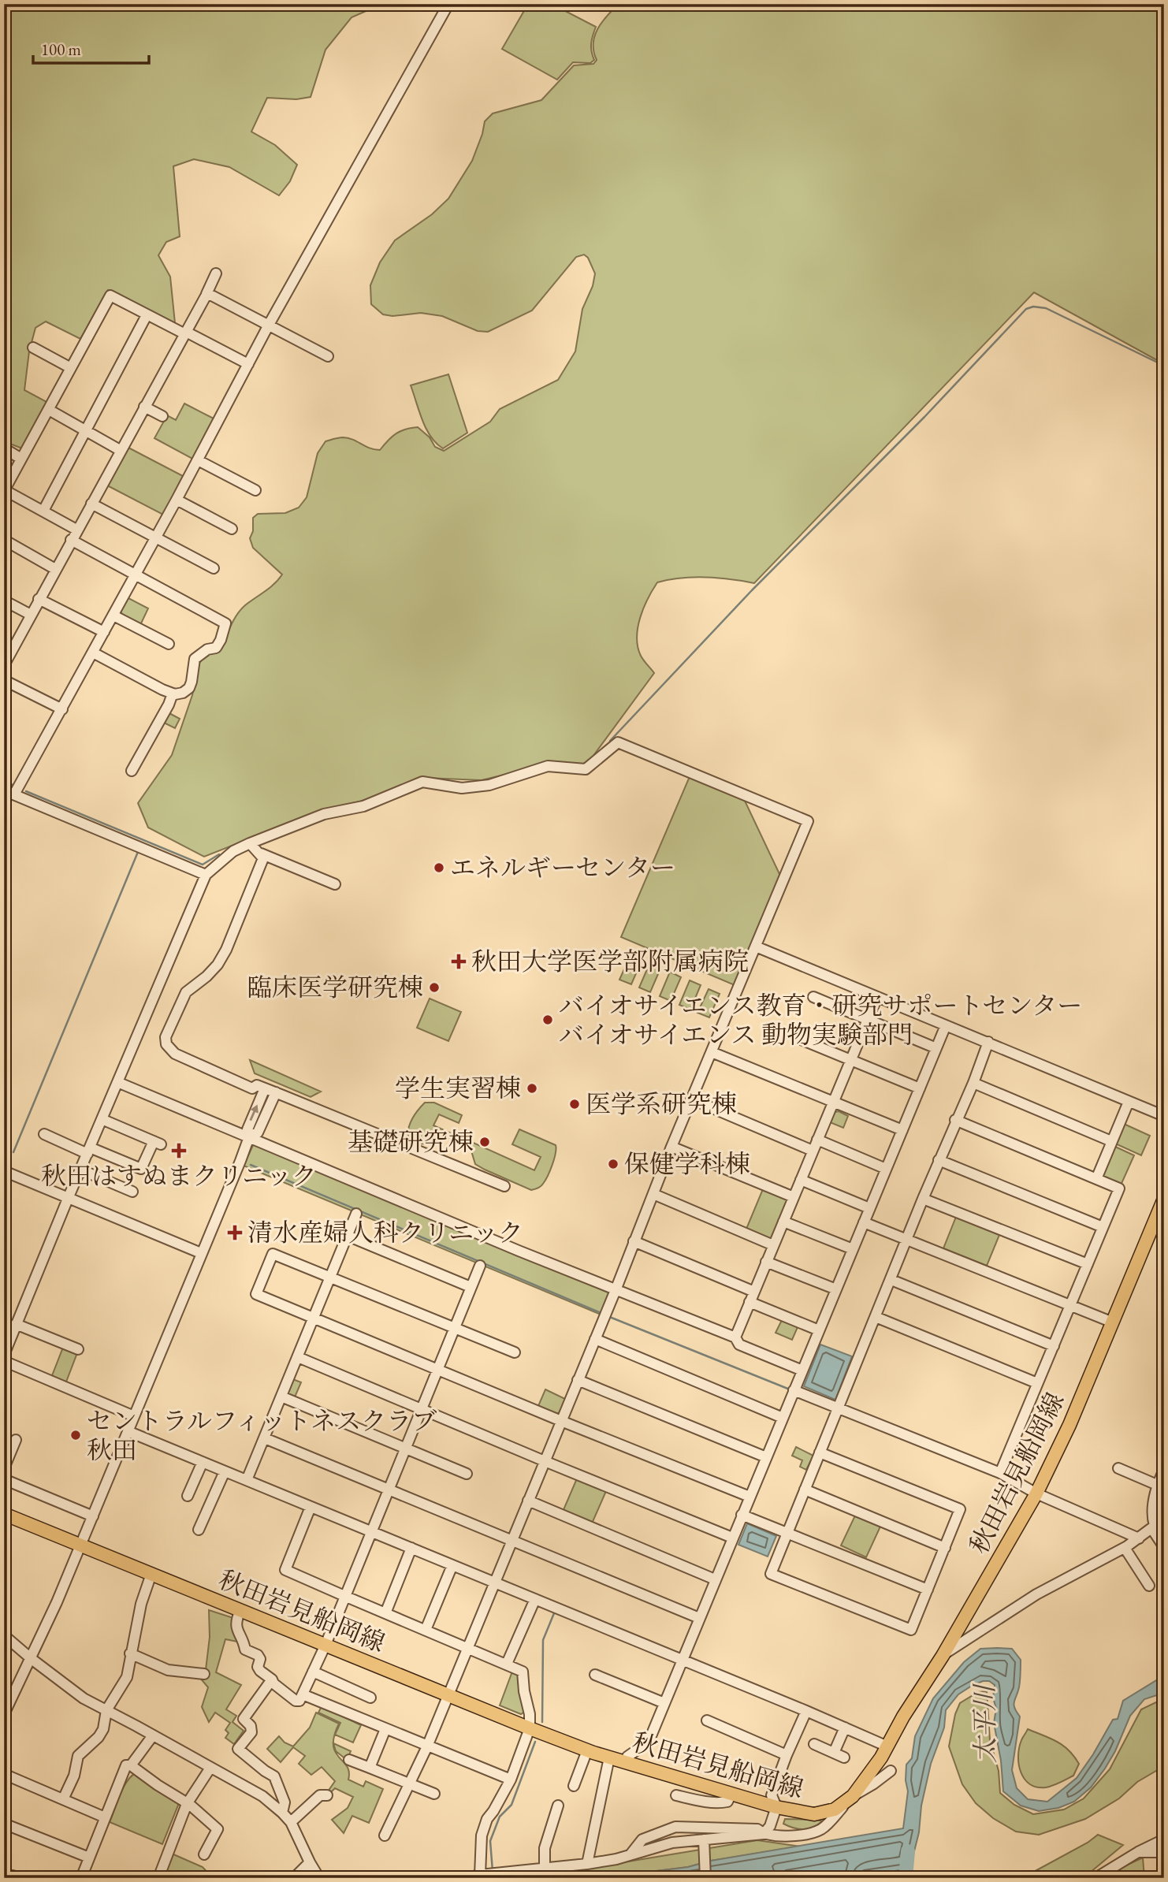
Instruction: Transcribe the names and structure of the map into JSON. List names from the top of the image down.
{
  "streets": {
    "main road": ["秋田岩見船岡線"]
  },
  "water": ["太平川"],
  "places": {
    "other": [
      "エネルギーセンター",
      "臨床医学研究棟",
      "バイオサイエンス教育・研究サポートセンター バイオサイエンス 動物実験部門",
      "学生実習棟",
      "医学系研究棟",
      "基礎研究棟",
      "保健学科棟",
      "セントラルフィットネスクラブ 秋田"
    ],
    "health": ["秋田大学医学部附属病院", "秋田はすぬまクリニック", "清水産婦人科クリニック"]
  },
  "scale_bar": "100 m"
}
